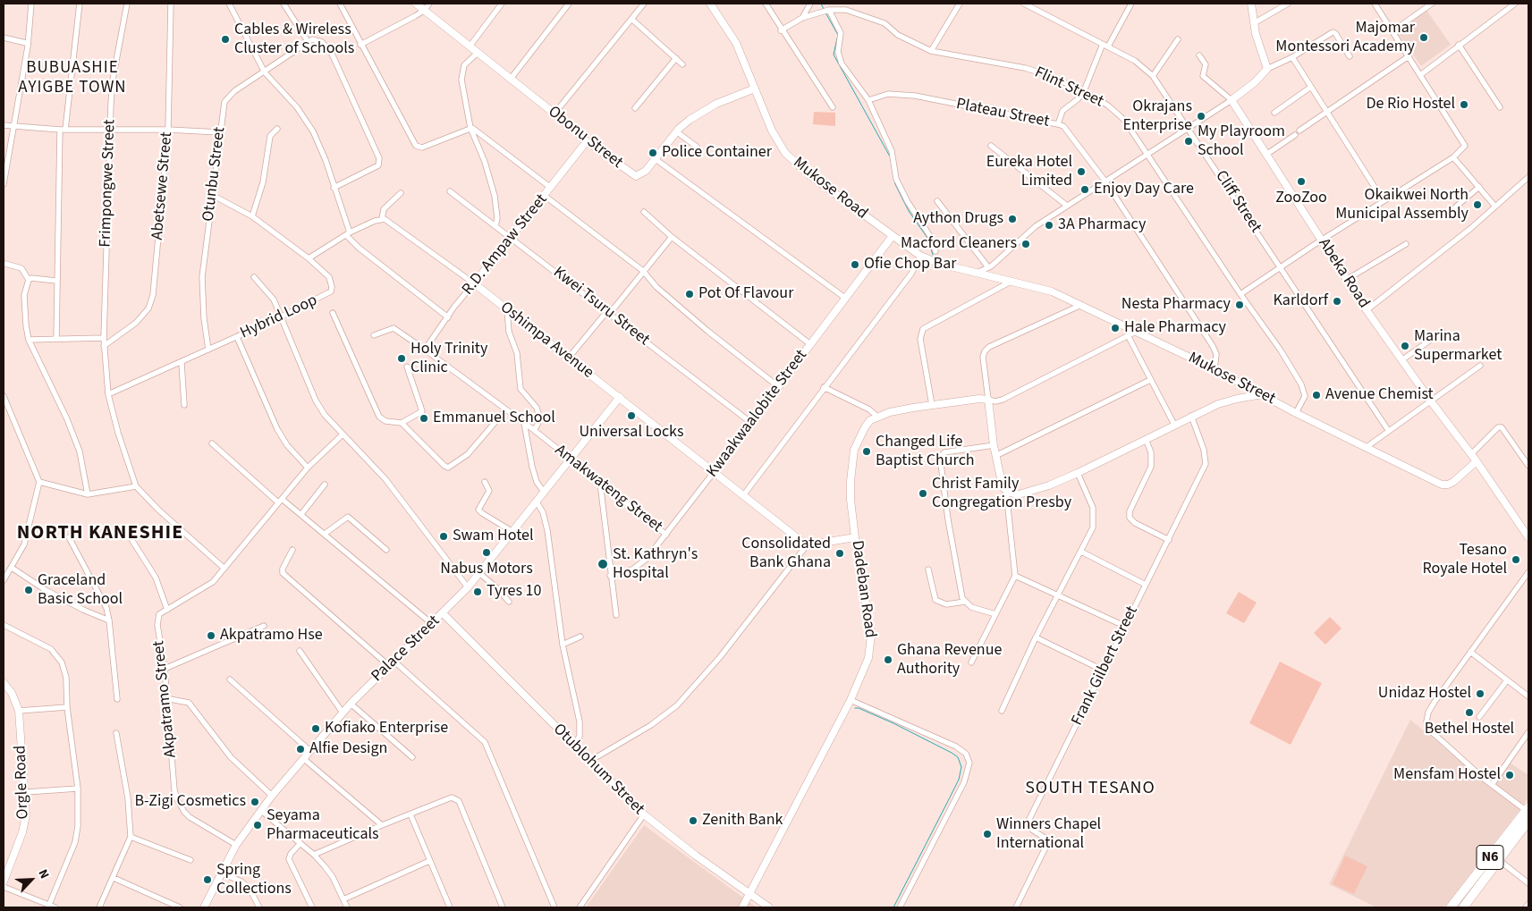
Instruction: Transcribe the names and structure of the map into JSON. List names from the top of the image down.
{
  "streets": {
    "highway": ["N6"],
    "street": [
      "Flint Street",
      "Plateau Street",
      "Obonu Street",
      "Otunbu Street",
      "Frimpongwe Street",
      "Abetsewe Street",
      "Mukose Road",
      "Cliff Street",
      "R.D. Ampaw Street",
      "Abeka Road",
      "Kwei Tsuru Street",
      "Hybrid Loop",
      "Oshimpa Avenue",
      "Mukose Street",
      "Kwaakwaalobite Street",
      "Amakwateng Street",
      "Dadeban Road",
      "Palace Street",
      "Frank Gilbert Street",
      "Akpatramo Street",
      "Otublohum Street",
      "Orgle Road"
    ]
  },
  "crossings": [
    ["Flint Street", "Mukose Street"],
    ["Plateau Street", "Mukose Street"],
    ["Obonu Street", "Mukose Road"],
    ["Obonu Street", "R.D. Ampaw Street"],
    ["Otunbu Street", "Hybrid Loop"],
    ["Frimpongwe Street", "Abetsewe Street"],
    ["Mukose Road", "Mukose Street"],
    ["Mukose Road", "Kwaakwaalobite Street"],
    ["R.D. Ampaw Street", "Kwei Tsuru Street"],
    ["R.D. Ampaw Street", "Oshimpa Avenue"],
    ["R.D. Ampaw Street", "Amakwateng Street"],
    ["Abeka Road", "Mukose Street"],
    ["Kwei Tsuru Street", "Kwaakwaalobite Street"],
    ["Oshimpa Avenue", "Kwaakwaalobite Street"],
    ["Oshimpa Avenue", "Palace Street"],
    ["Kwaakwaalobite Street", "Amakwateng Street"],
    ["Amakwateng Street", "Palace Street"],
    ["Dadeban Road", "Otublohum Street"],
    ["Palace Street", "Akpatramo Street"],
    ["Palace Street", "Otublohum Street"]
  ],
  "districts": ["BUBUASHIE AYIGBE TOWN", "NORTH KANESHIE", "SOUTH TESANO"],
  "places": [
    "Majomar Montessori Academy",
    "Cables & Wireless Cluster of Schools",
    "De Rio Hostel",
    "Okrajans Enterprise",
    "My Playroom School",
    "Police Container",
    "Eureka Hotel Limited",
    "ZooZoo",
    "Enjoy Day Care",
    "Okaikwei North Municipal Assembly",
    "Aython Drugs",
    "3A Pharmacy",
    "Macford Cleaners",
    "Ofie Chop Bar",
    "Pot Of Flavour",
    "Karldorf",
    "Nesta Pharmacy",
    "Hale Pharmacy",
    "Marina Supermarket",
    "Holy Trinity Clinic",
    "Avenue Chemist",
    "Universal Locks",
    "Emmanuel School",
    "Changed Life Baptist Church",
    "Christ Family Congregation Presby",
    "Swam Hotel",
    "Nabus Motors",
    "Consolidated Bank Ghana",
    "Tesano Royale Hotel",
    "St. Kathryn's Hospital",
    "Graceland Basic School",
    "Tyres 10",
    "Akpatramo Hse",
    "Ghana Revenue Authority",
    "Unidaz Hostel",
    "Bethel Hostel",
    "Kofiako Enterprise",
    "Alfie Design",
    "Mensfam Hostel",
    "B-Zigi Cosmetics",
    "Zenith Bank",
    "Seyama Pharmaceuticals",
    "Winners Chapel International",
    "Spring Collections"
  ],
  "north": "top right"
}
